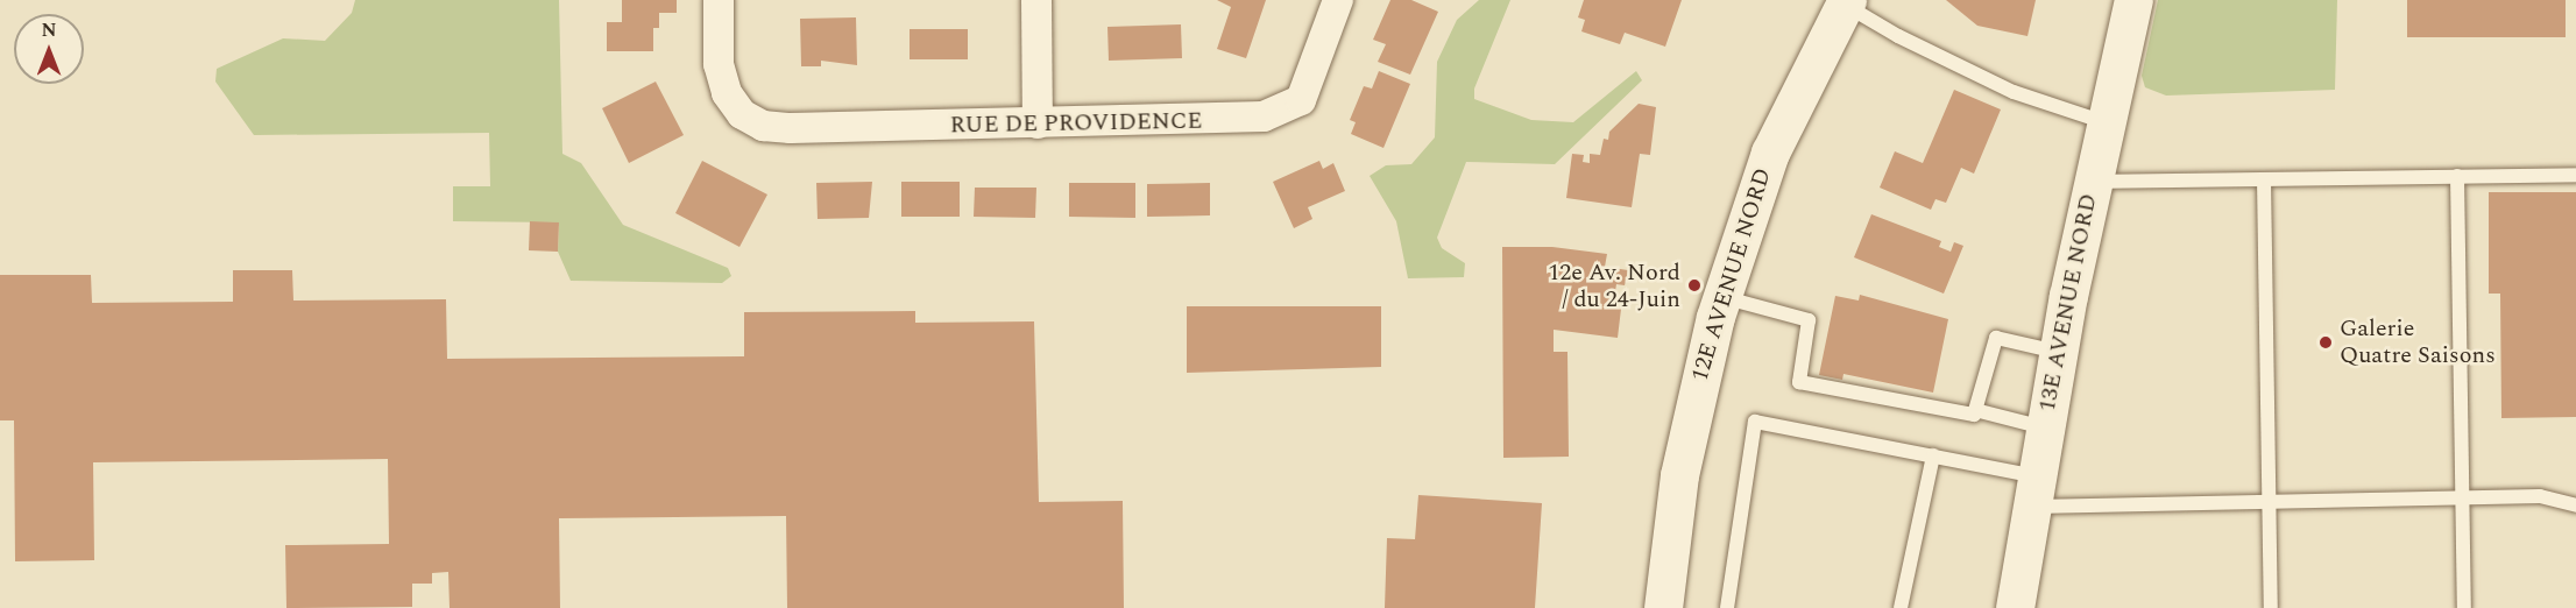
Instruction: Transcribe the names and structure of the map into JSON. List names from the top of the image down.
{
  "streets": {
    "main road": ["12E AVENUE NORD", "13E AVENUE NORD"],
    "street": ["RUE DE PROVIDENCE"]
  },
  "places": ["12e Av. Nord / du 24-Juin", "Galerie Quatre Saisons"],
  "north": "top"
}
